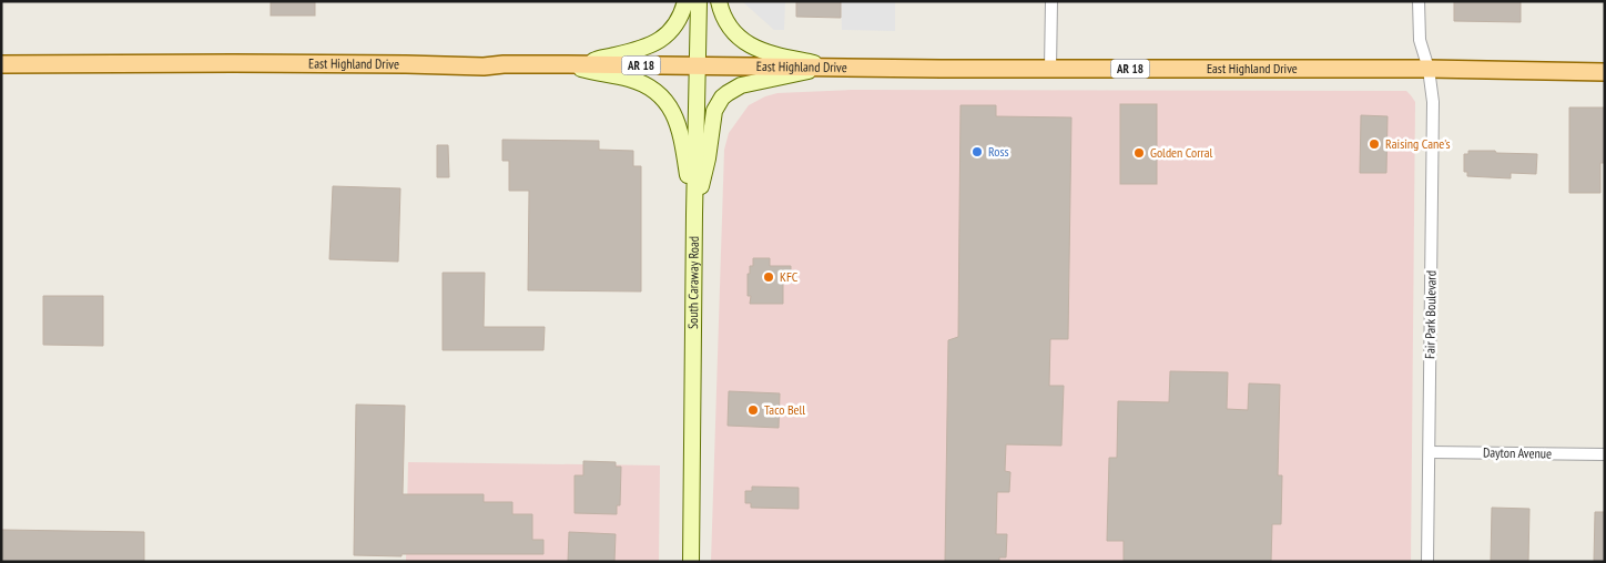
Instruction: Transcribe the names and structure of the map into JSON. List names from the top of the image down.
{
  "streets": {
    "main road": ["East Highland Drive", "AR 18", "South Caraway Road"],
    "street": ["Fair Park Boulevard", "Dayton Avenue"]
  },
  "crossings": [
    ["East Highland Drive", "South Caraway Road"],
    ["East Highland Drive", "Fair Park Boulevard"],
    ["Fair Park Boulevard", "Dayton Avenue"]
  ],
  "places": [
    "Raising Cane's",
    "Ross",
    "Golden Corral",
    "KFC",
    "Taco Bell"
  ]
}
